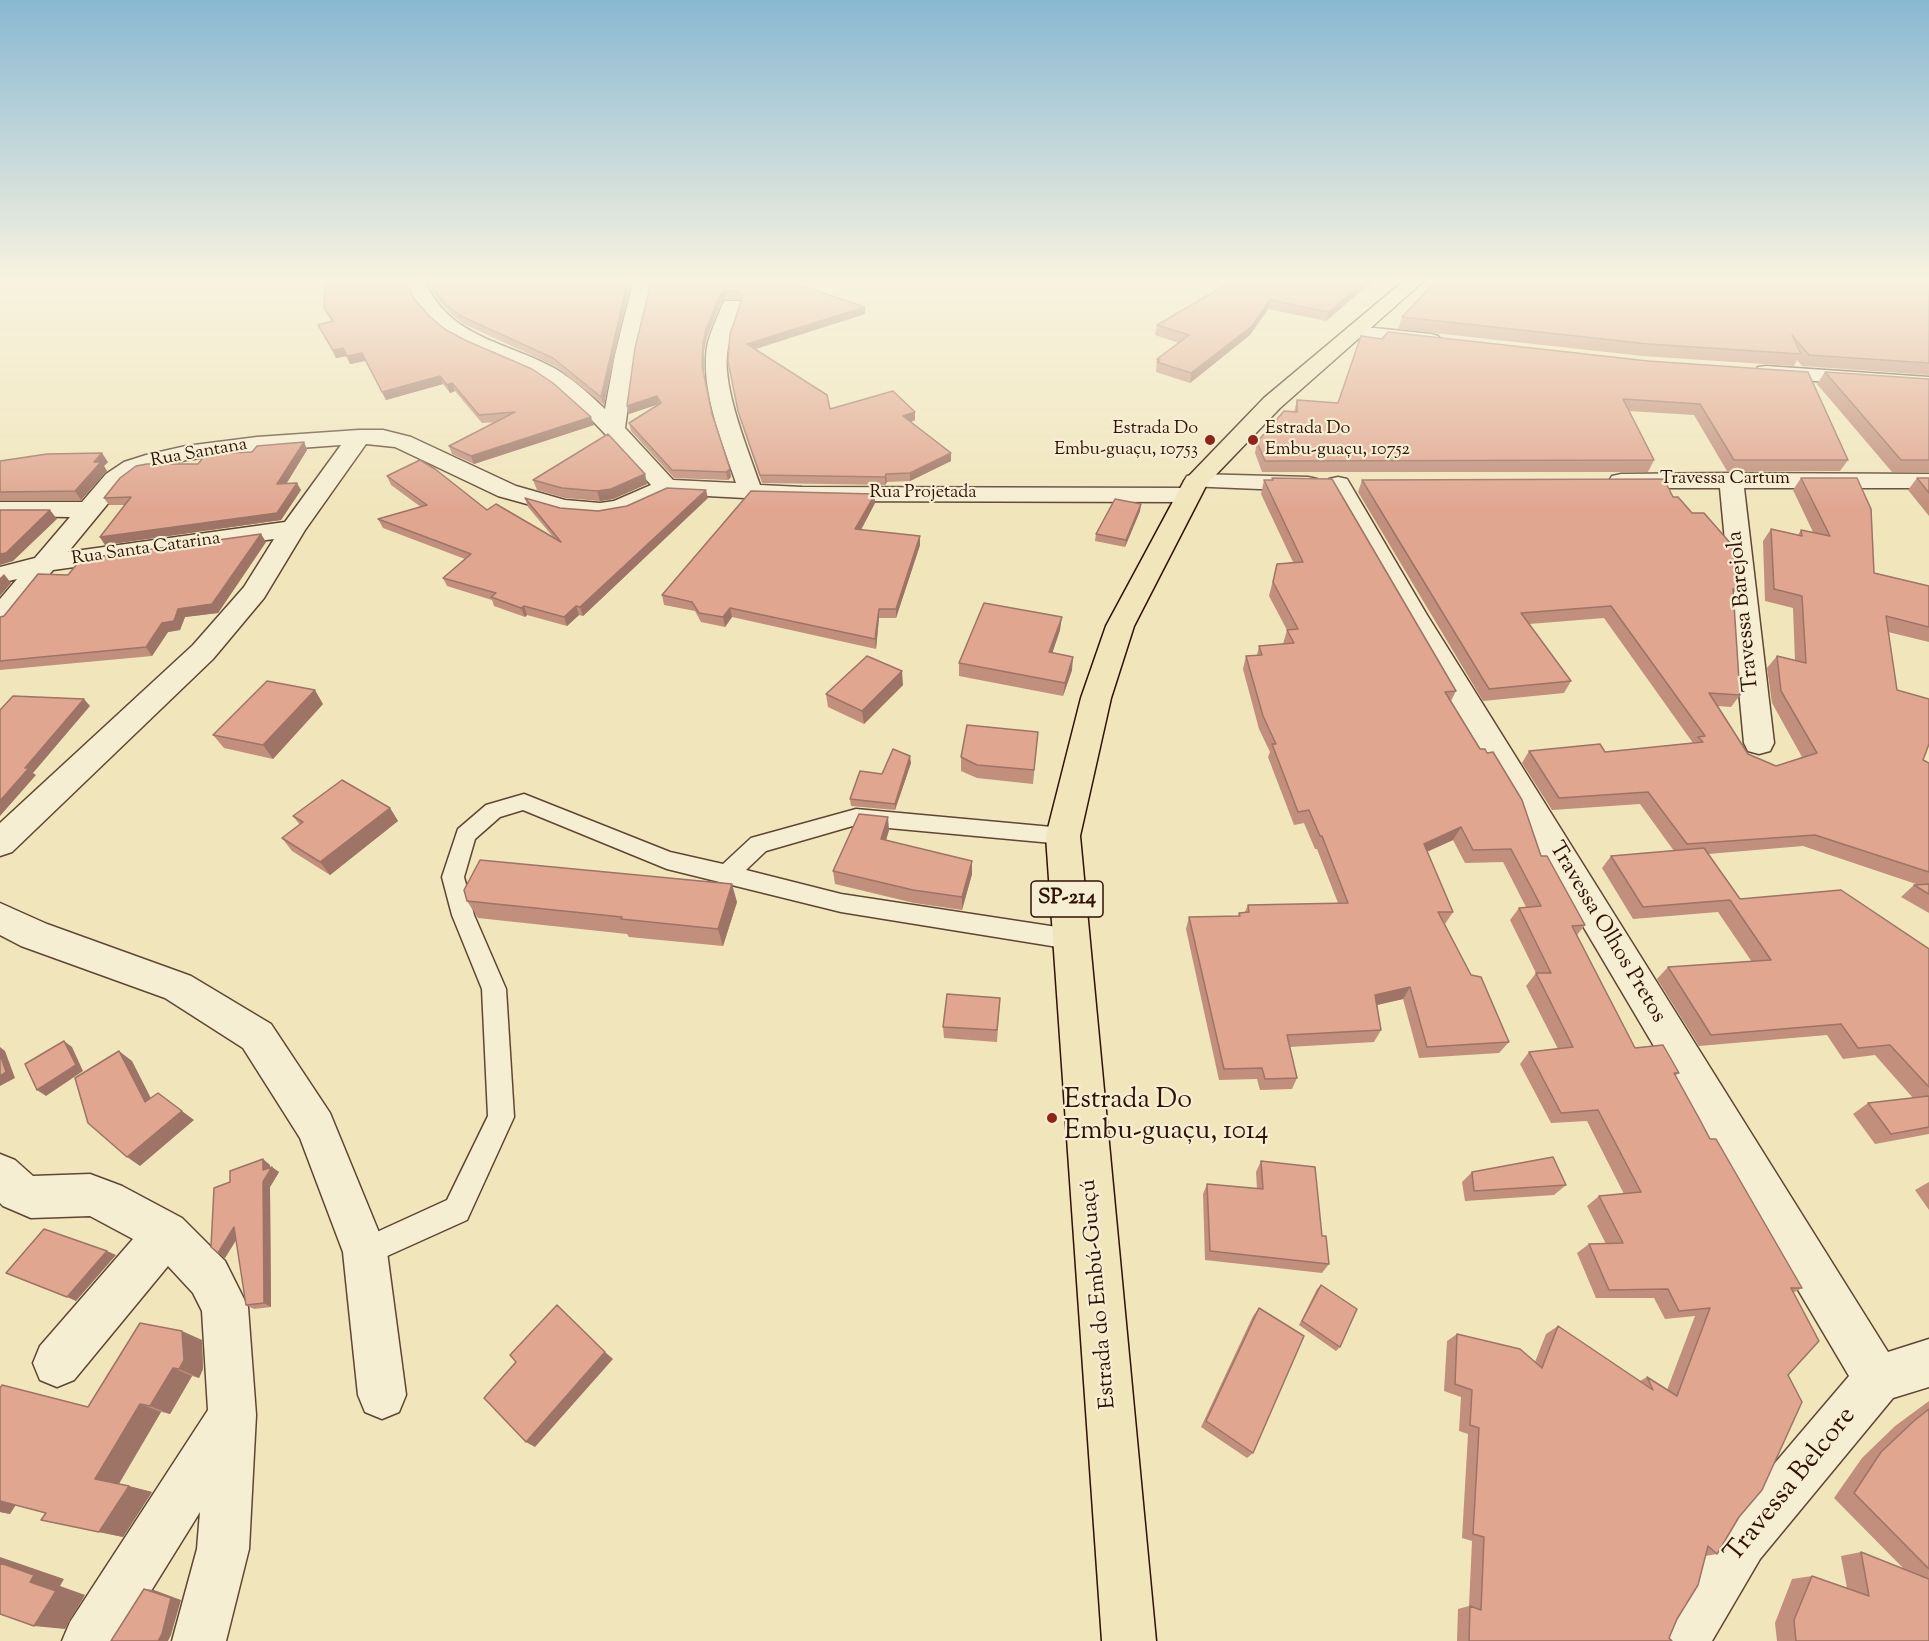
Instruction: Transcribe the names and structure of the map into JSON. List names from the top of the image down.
{
  "streets": {
    "main road": ["SP-214", "Estrada do Embú-Guaçú"],
    "street": [
      "Rua Santana",
      "Travessa Cartum",
      "Rua Projetada",
      "Rua Santa Catarina",
      "Travessa Barejola",
      "Travessa Olhos Pretos",
      "Travessa Belcore"
    ]
  },
  "crossings": [
    ["Rua Santana", "Rua Projetada"],
    ["Rua Santana", "Rua Santa Catarina"],
    ["Travessa Cartum", "Travessa Barejola"],
    ["Rua Projetada", "Travessa Olhos Pretos"],
    ["Rua Projetada", "Estrada do Embú-Guaçú"],
    ["Travessa Olhos Pretos", "Estrada do Embú-Guaçú"],
    ["Travessa Olhos Pretos", "Travessa Belcore"]
  ],
  "places": ["Estrada Do Embu-guaçu, 10753", "Estrada Do Embu-guaçu, 10752", "Estrada Do Embu-guaçu, 1014"]
}
